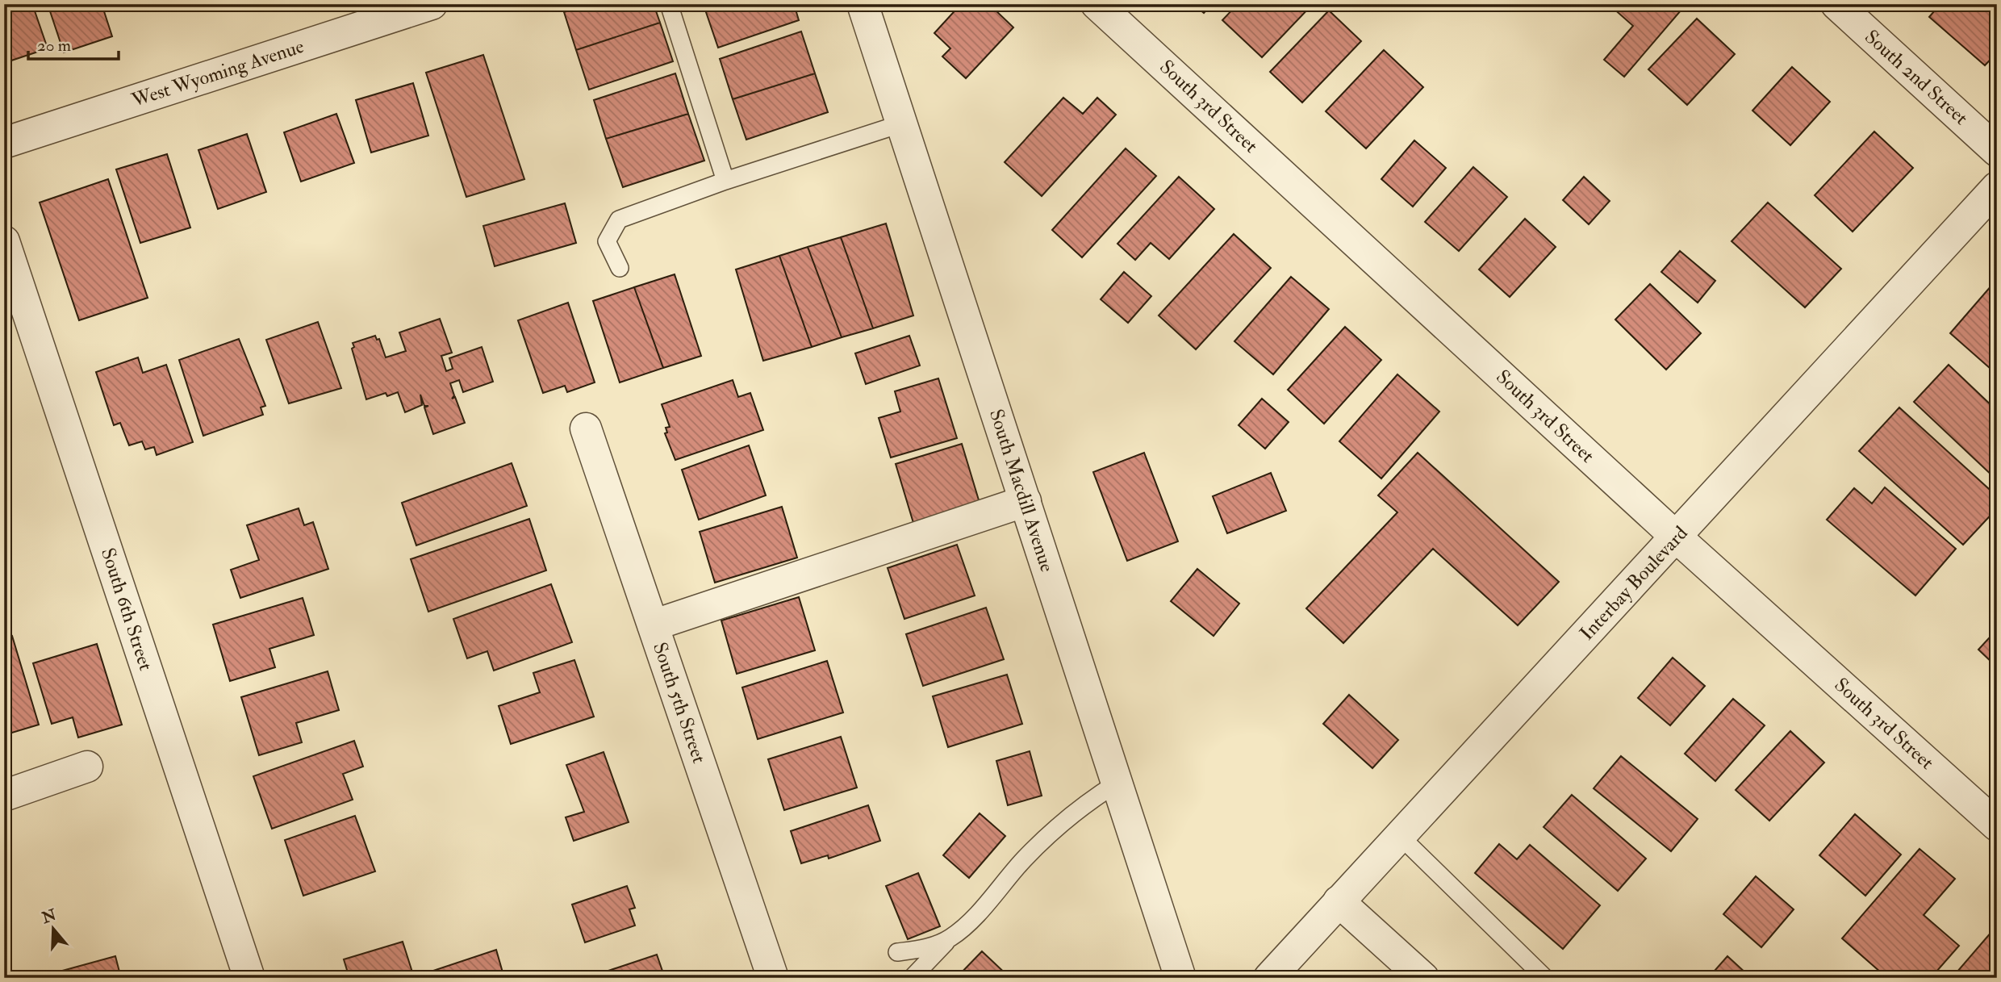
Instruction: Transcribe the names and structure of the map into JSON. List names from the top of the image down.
{
  "streets": {
    "street": [
      "West Wyoming Avenue",
      "South 2nd Street",
      "South 3rd Street",
      "South Macdill Avenue",
      "Interbay Boulevard",
      "South 6th Street",
      "South 5th Street"
    ]
  },
  "crossings": [
    ["South 3rd Street", "Interbay Boulevard"]
  ],
  "scale_bar": "20 m",
  "north": "top"
}
